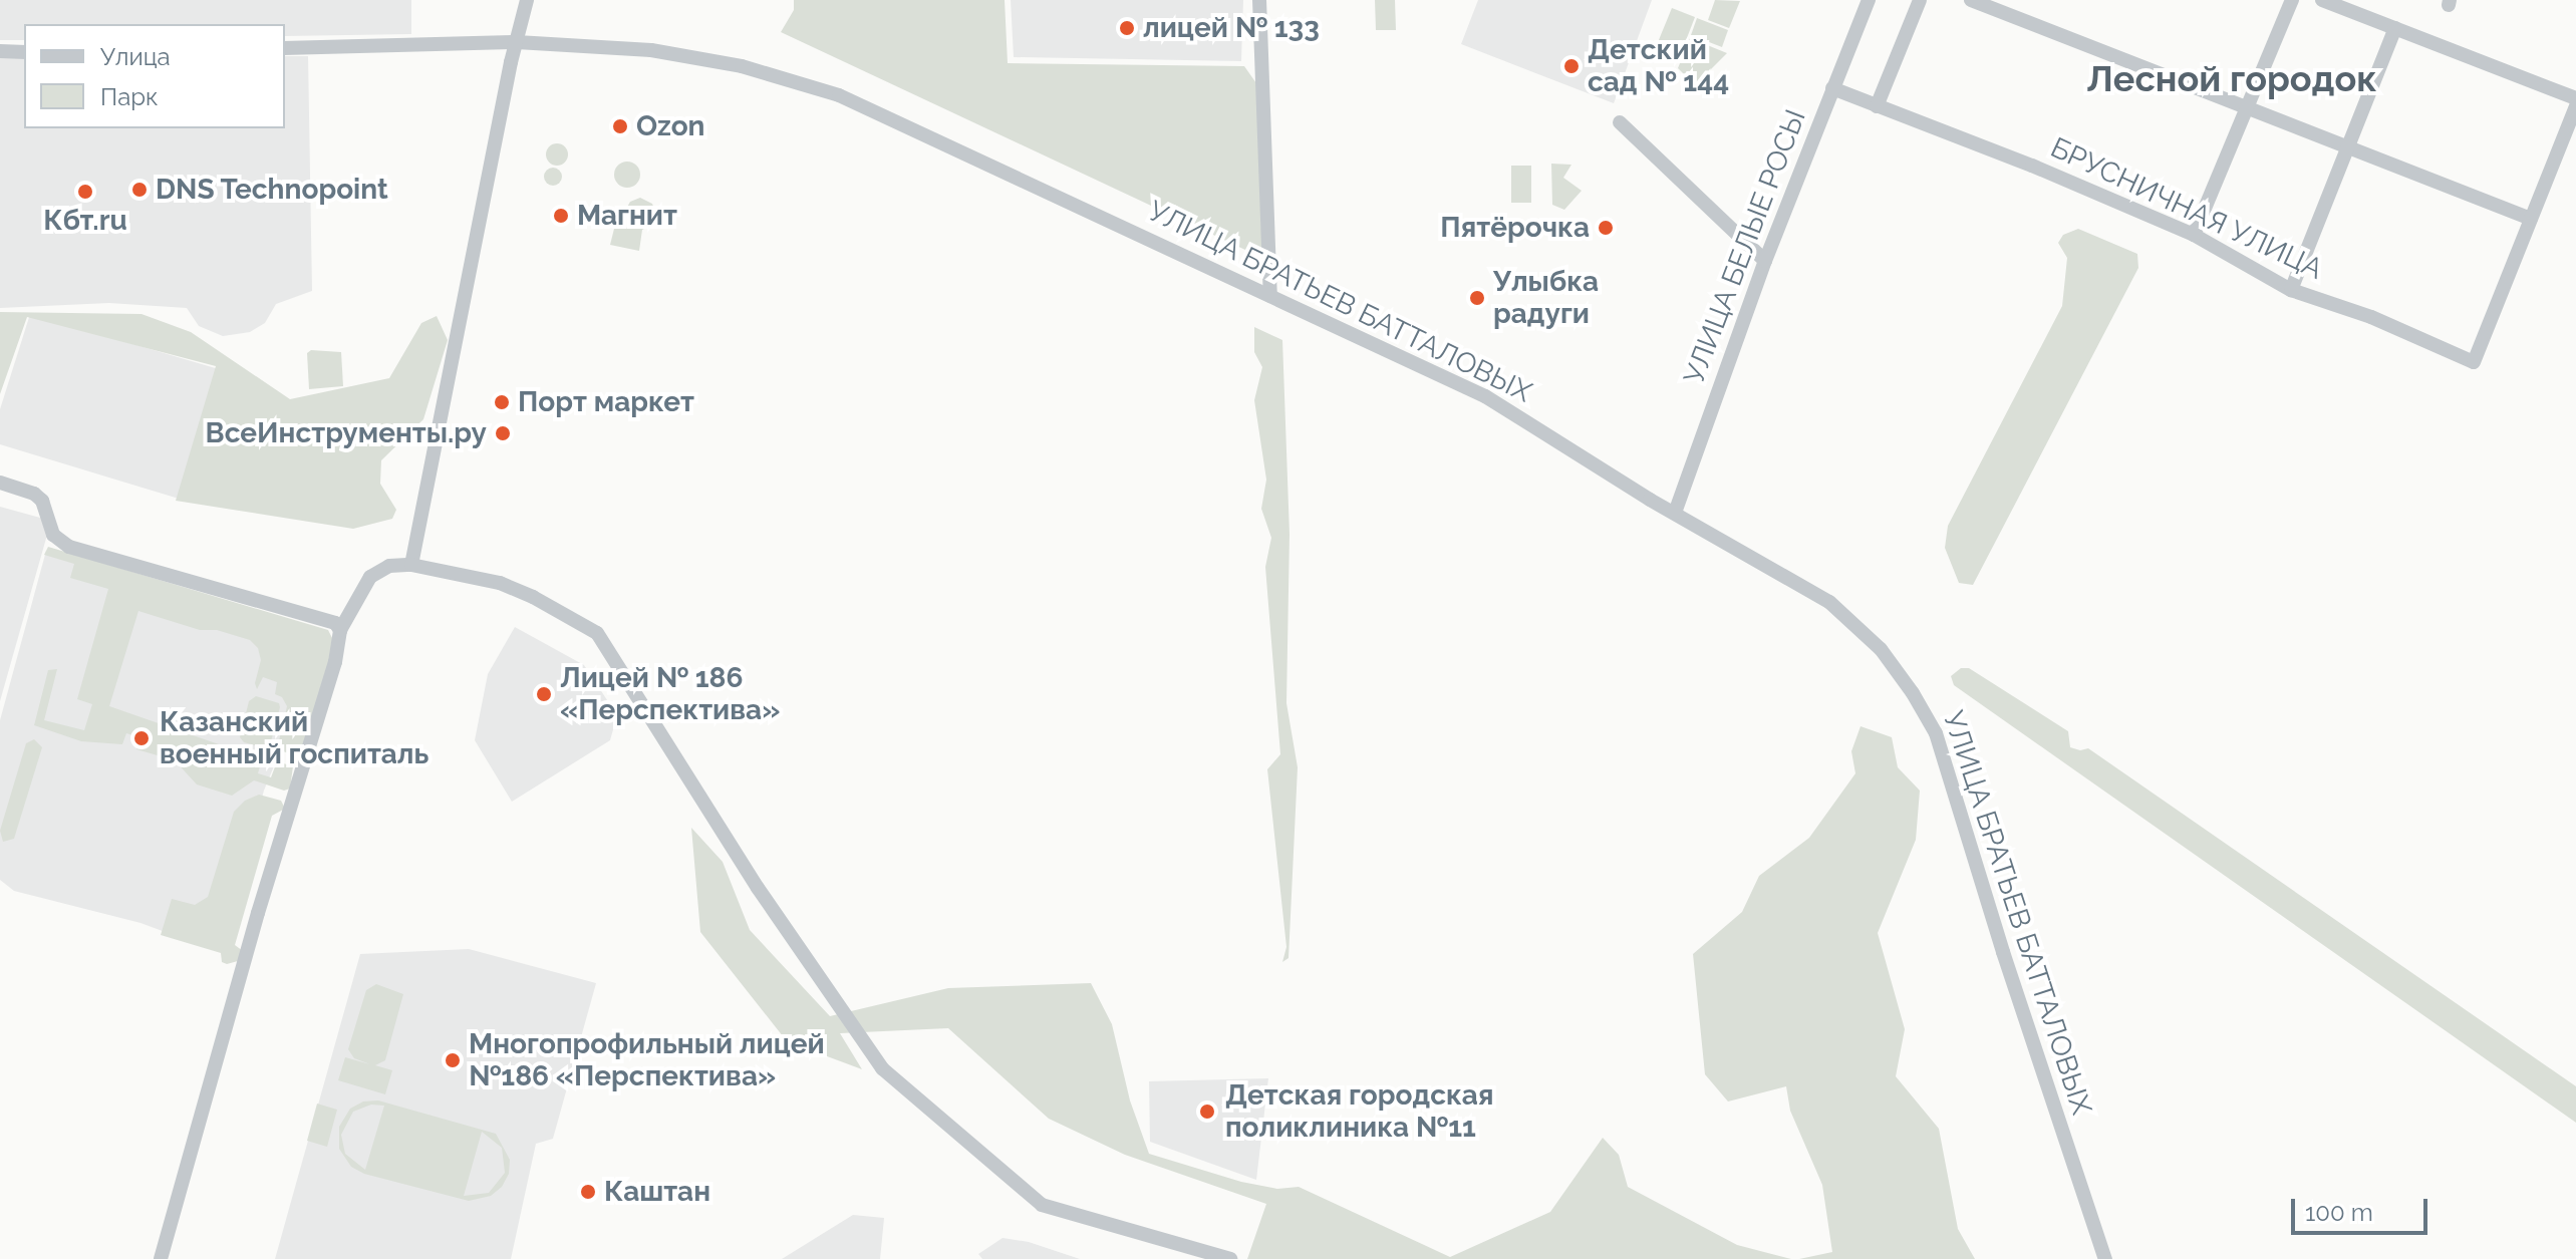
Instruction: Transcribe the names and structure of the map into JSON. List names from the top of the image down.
{
  "streets": {
    "street": ["БРУСНИЧНАЯ УЛИЦА", "УЛИЦА БЕЛЫЕ РОСЫ", "УЛИЦА БРАТЬЕВ БАТТАЛОВЫХ"]
  },
  "crossings": [
    ["БРУСНИЧНАЯ УЛИЦА", "УЛИЦА БЕЛЫЕ РОСЫ"],
    ["УЛИЦА БЕЛЫЕ РОСЫ", "УЛИЦА БРАТЬЕВ БАТТАЛОВЫХ"]
  ],
  "districts": ["Лесной городок"],
  "places": [
    "лицей № 133",
    "Детский сад № 144",
    "Ozon",
    "DNS Technopoint",
    "Кбт.ru",
    "Магнит",
    "Пятёрочка",
    "Улыбка радуги",
    "Порт маркет",
    "ВсеИнструменты.ру",
    "Лицей № 186 «Перспектива»",
    "Казанский военный госпиталь",
    "Многопрофильный лицей №186 «Перспектива»",
    "Детская городская поликлиника №11",
    "Каштан"
  ],
  "legend": ["Улица", "Парк"],
  "scale_bar": "100 m"
}
